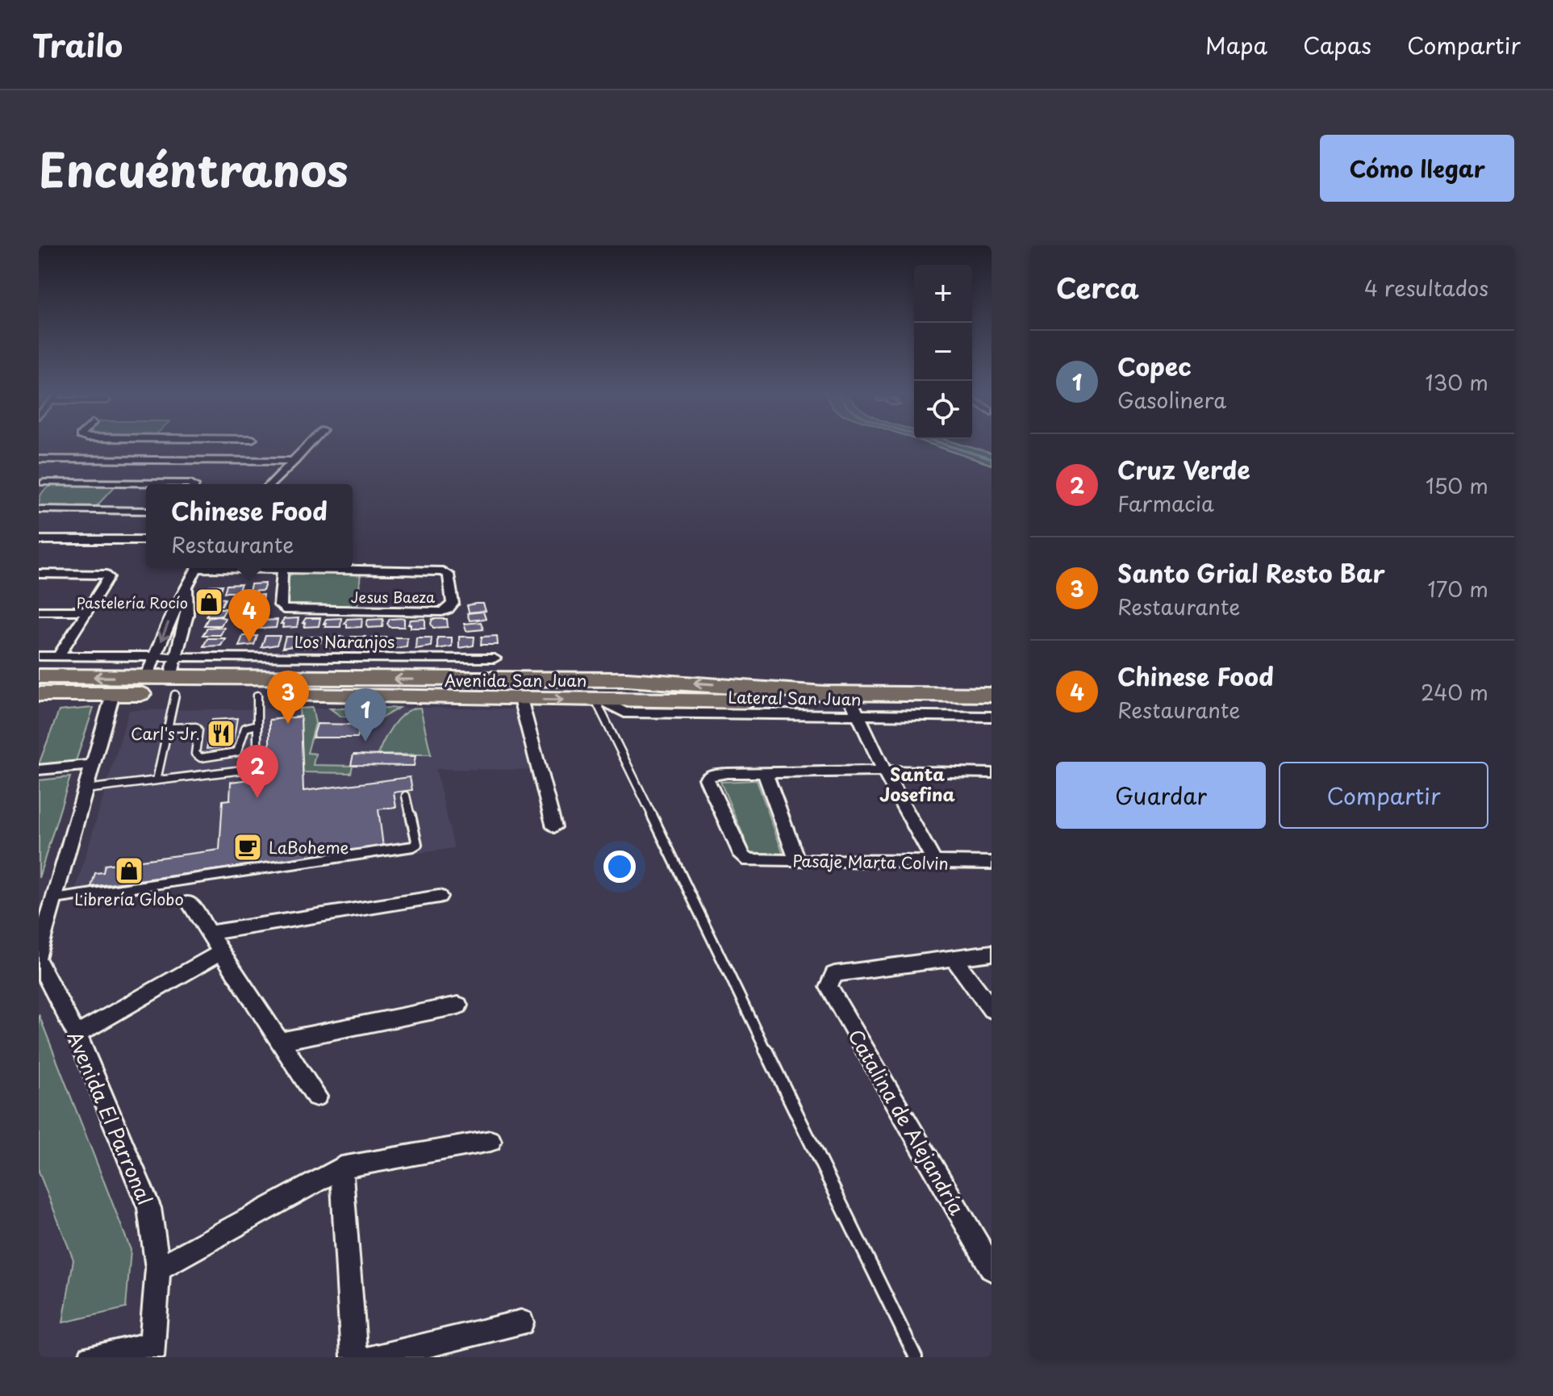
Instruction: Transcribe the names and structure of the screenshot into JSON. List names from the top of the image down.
{
  "streets": {
    "main road": ["Avenida San Juan"],
    "street": [
      "Jesus Baeza",
      "Los Naranjos",
      "Lateral San Juan",
      "Pasaje Marta Colvin",
      "Avenida El Parronal",
      "Catalina de Alejandría"
    ]
  },
  "crossings": [
    ["Avenida San Juan", "Lateral San Juan"]
  ],
  "districts": ["Santa Josefina"],
  "places": {
    "shop": ["Pastelería Rocío", "Librería Globo"],
    "restaurant": ["Carl's Jr."],
    "cafe": ["LaBoheme"]
  },
  "page": {
    "header": "Trailo",
    "nav": ["Mapa", "Capas", "Compartir"],
    "title": "Encuéntranos",
    "buttons": [
      "Cómo llegar",
      ["Guardar", "Compartir"]
    ],
    "heading": ["Cerca", "4 resultados"],
    "map_buttons": ["+", "−"],
    "list": [
      {
        "mark": "1",
        "name": "Copec",
        "note": "Gasolinera",
        "value": "130 m"
      },
      {
        "mark": "2",
        "name": "Cruz Verde",
        "note": "Farmacia",
        "value": "150 m"
      },
      {
        "mark": "3",
        "name": "Santo Grial Resto Bar",
        "note": "Restaurante",
        "value": "170 m"
      },
      {
        "mark": "4",
        "name": "Chinese Food",
        "note": "Restaurante",
        "value": "240 m"
      }
    ],
    "popup": ["Chinese Food", "Restaurante"],
    "pins": [
      "4",
      "3",
      "1",
      "2"
    ]
  }
}
